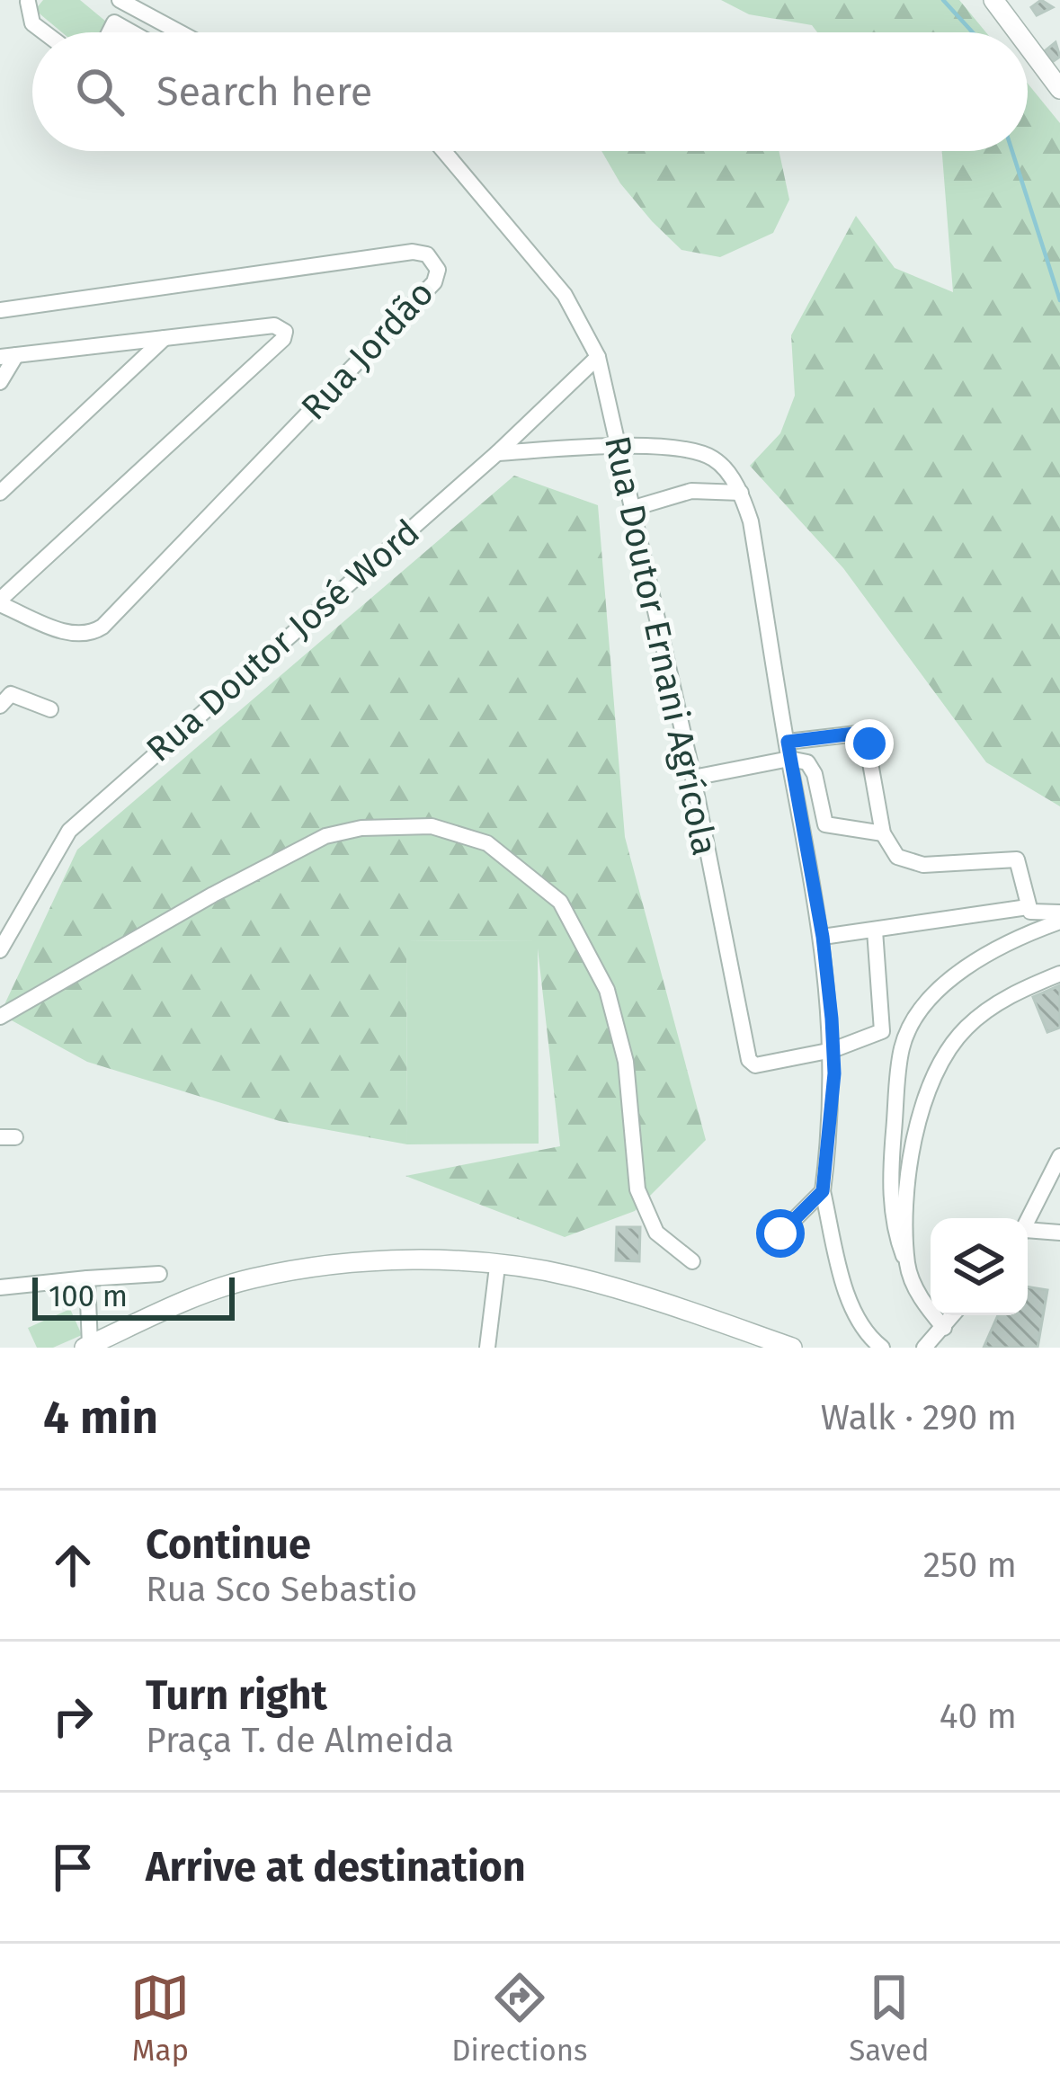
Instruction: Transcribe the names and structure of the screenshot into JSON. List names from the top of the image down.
{
  "streets": {
    "street": ["Rua Jordão", "Rua Doutor José Word", "Rua Doutor Ernani Agrícola"]
  },
  "crossings": [
    ["Rua Doutor José Word", "Rua Doutor Ernani Agrícola"]
  ],
  "scale_bar": "100 m",
  "page": {
    "search": "Search here",
    "scale": "100 m",
    "heading": ["4 min", "Walk · 290 m"],
    "list": [
      ["Continue", "Rua Sco Sebastio", "250 m"],
      ["Turn right", "Praça T. de Almeida", "40 m"],
      "Arrive at destination"
    ],
    "nav": ["Map", "Directions", "Saved"]
  }
}
